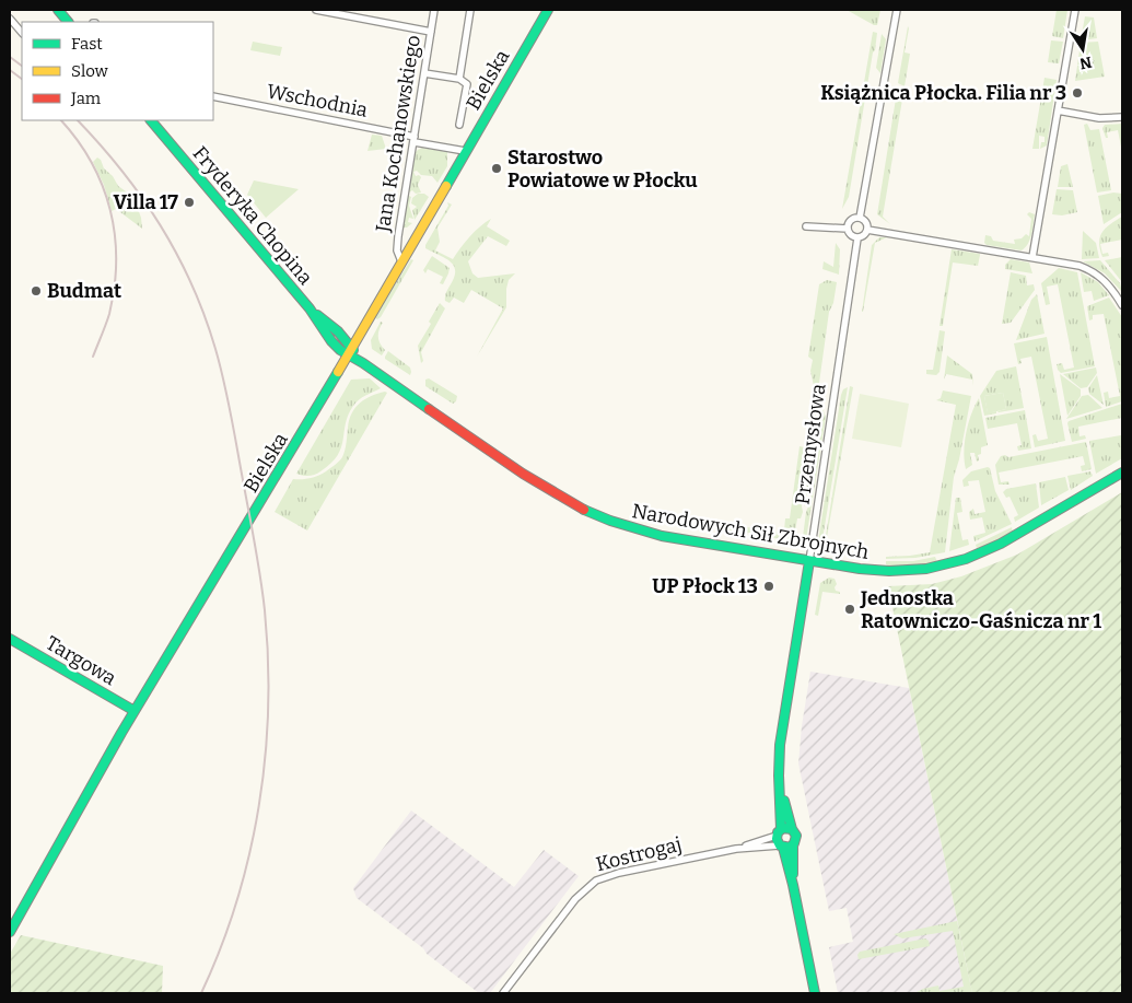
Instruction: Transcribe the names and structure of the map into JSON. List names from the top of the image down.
{
  "streets": {
    "street": [
      "Bielska",
      "Wschodnia",
      "Jana Kochanowskiego",
      "Fryderyka Chopina",
      "Przemysłowa",
      "Narodowych Sił Zbrojnych",
      "Targowa",
      "Kostrogaj"
    ]
  },
  "crossings": [
    ["Bielska", "Wschodnia"],
    ["Bielska", "Jana Kochanowskiego"],
    ["Bielska", "Fryderyka Chopina"],
    ["Bielska", "Narodowych Sił Zbrojnych"],
    ["Bielska", "Targowa"],
    ["Wschodnia", "Jana Kochanowskiego"],
    ["Fryderyka Chopina", "Narodowych Sił Zbrojnych"],
    ["Przemysłowa", "Narodowych Sił Zbrojnych"],
    ["Przemysłowa", "Kostrogaj"]
  ],
  "places": [
    "Książnica Płocka. Filia nr 3",
    "Starostwo Powiatowe w Płocku",
    "Villa 17",
    "Budmat",
    "UP Płock 13",
    "Jednostka Ratowniczo-Gaśnicza nr 1"
  ],
  "legend": ["Fast", "Slow", "Jam"],
  "north": "bottom"
}
